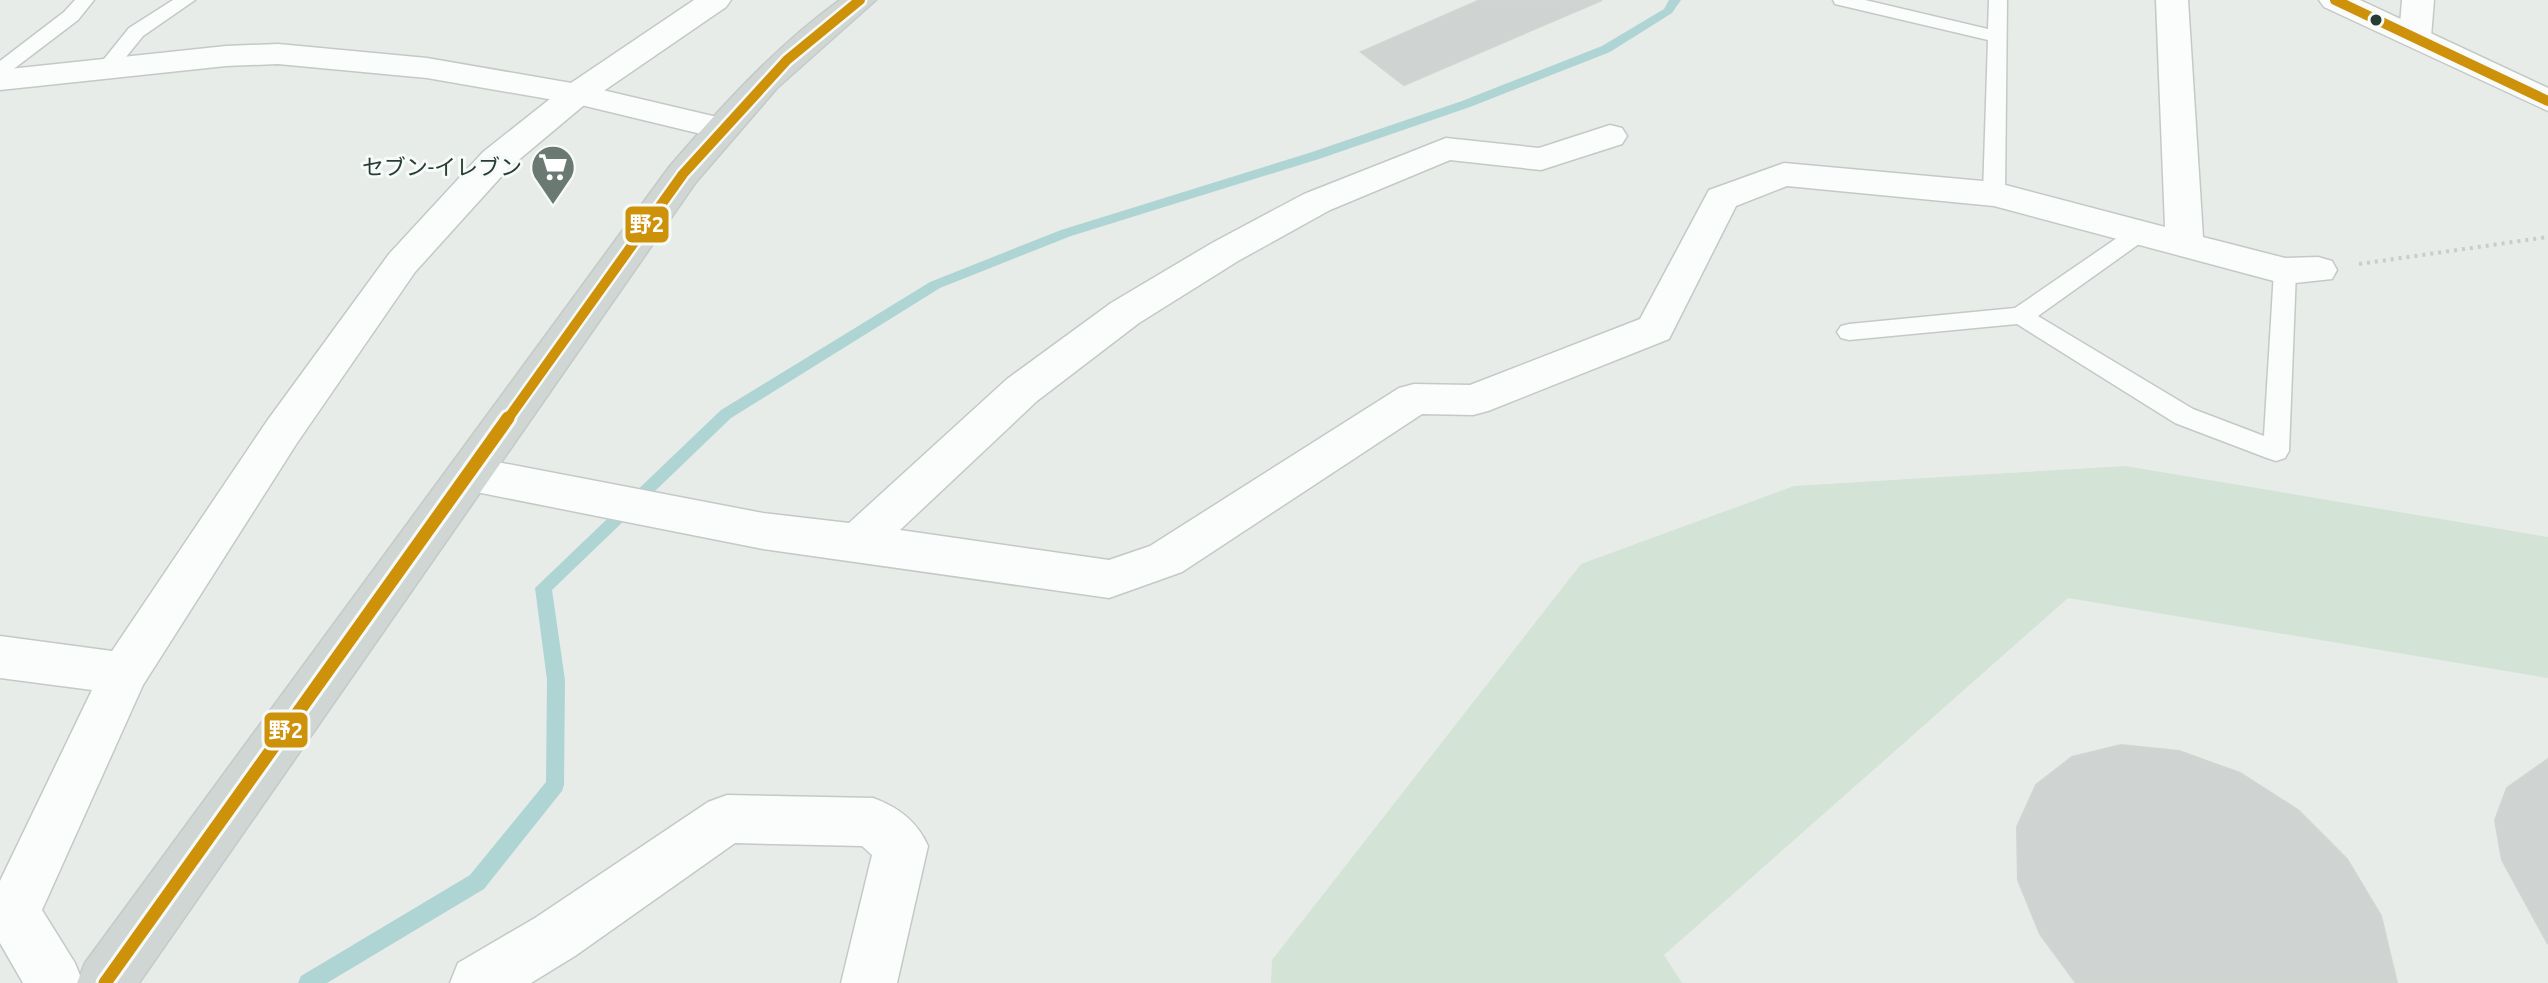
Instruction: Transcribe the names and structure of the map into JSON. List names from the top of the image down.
{
  "places": {
    "supermarket": ["セブン-イレブン"]
  },
  "lines": ["transit line 野2"]
}
